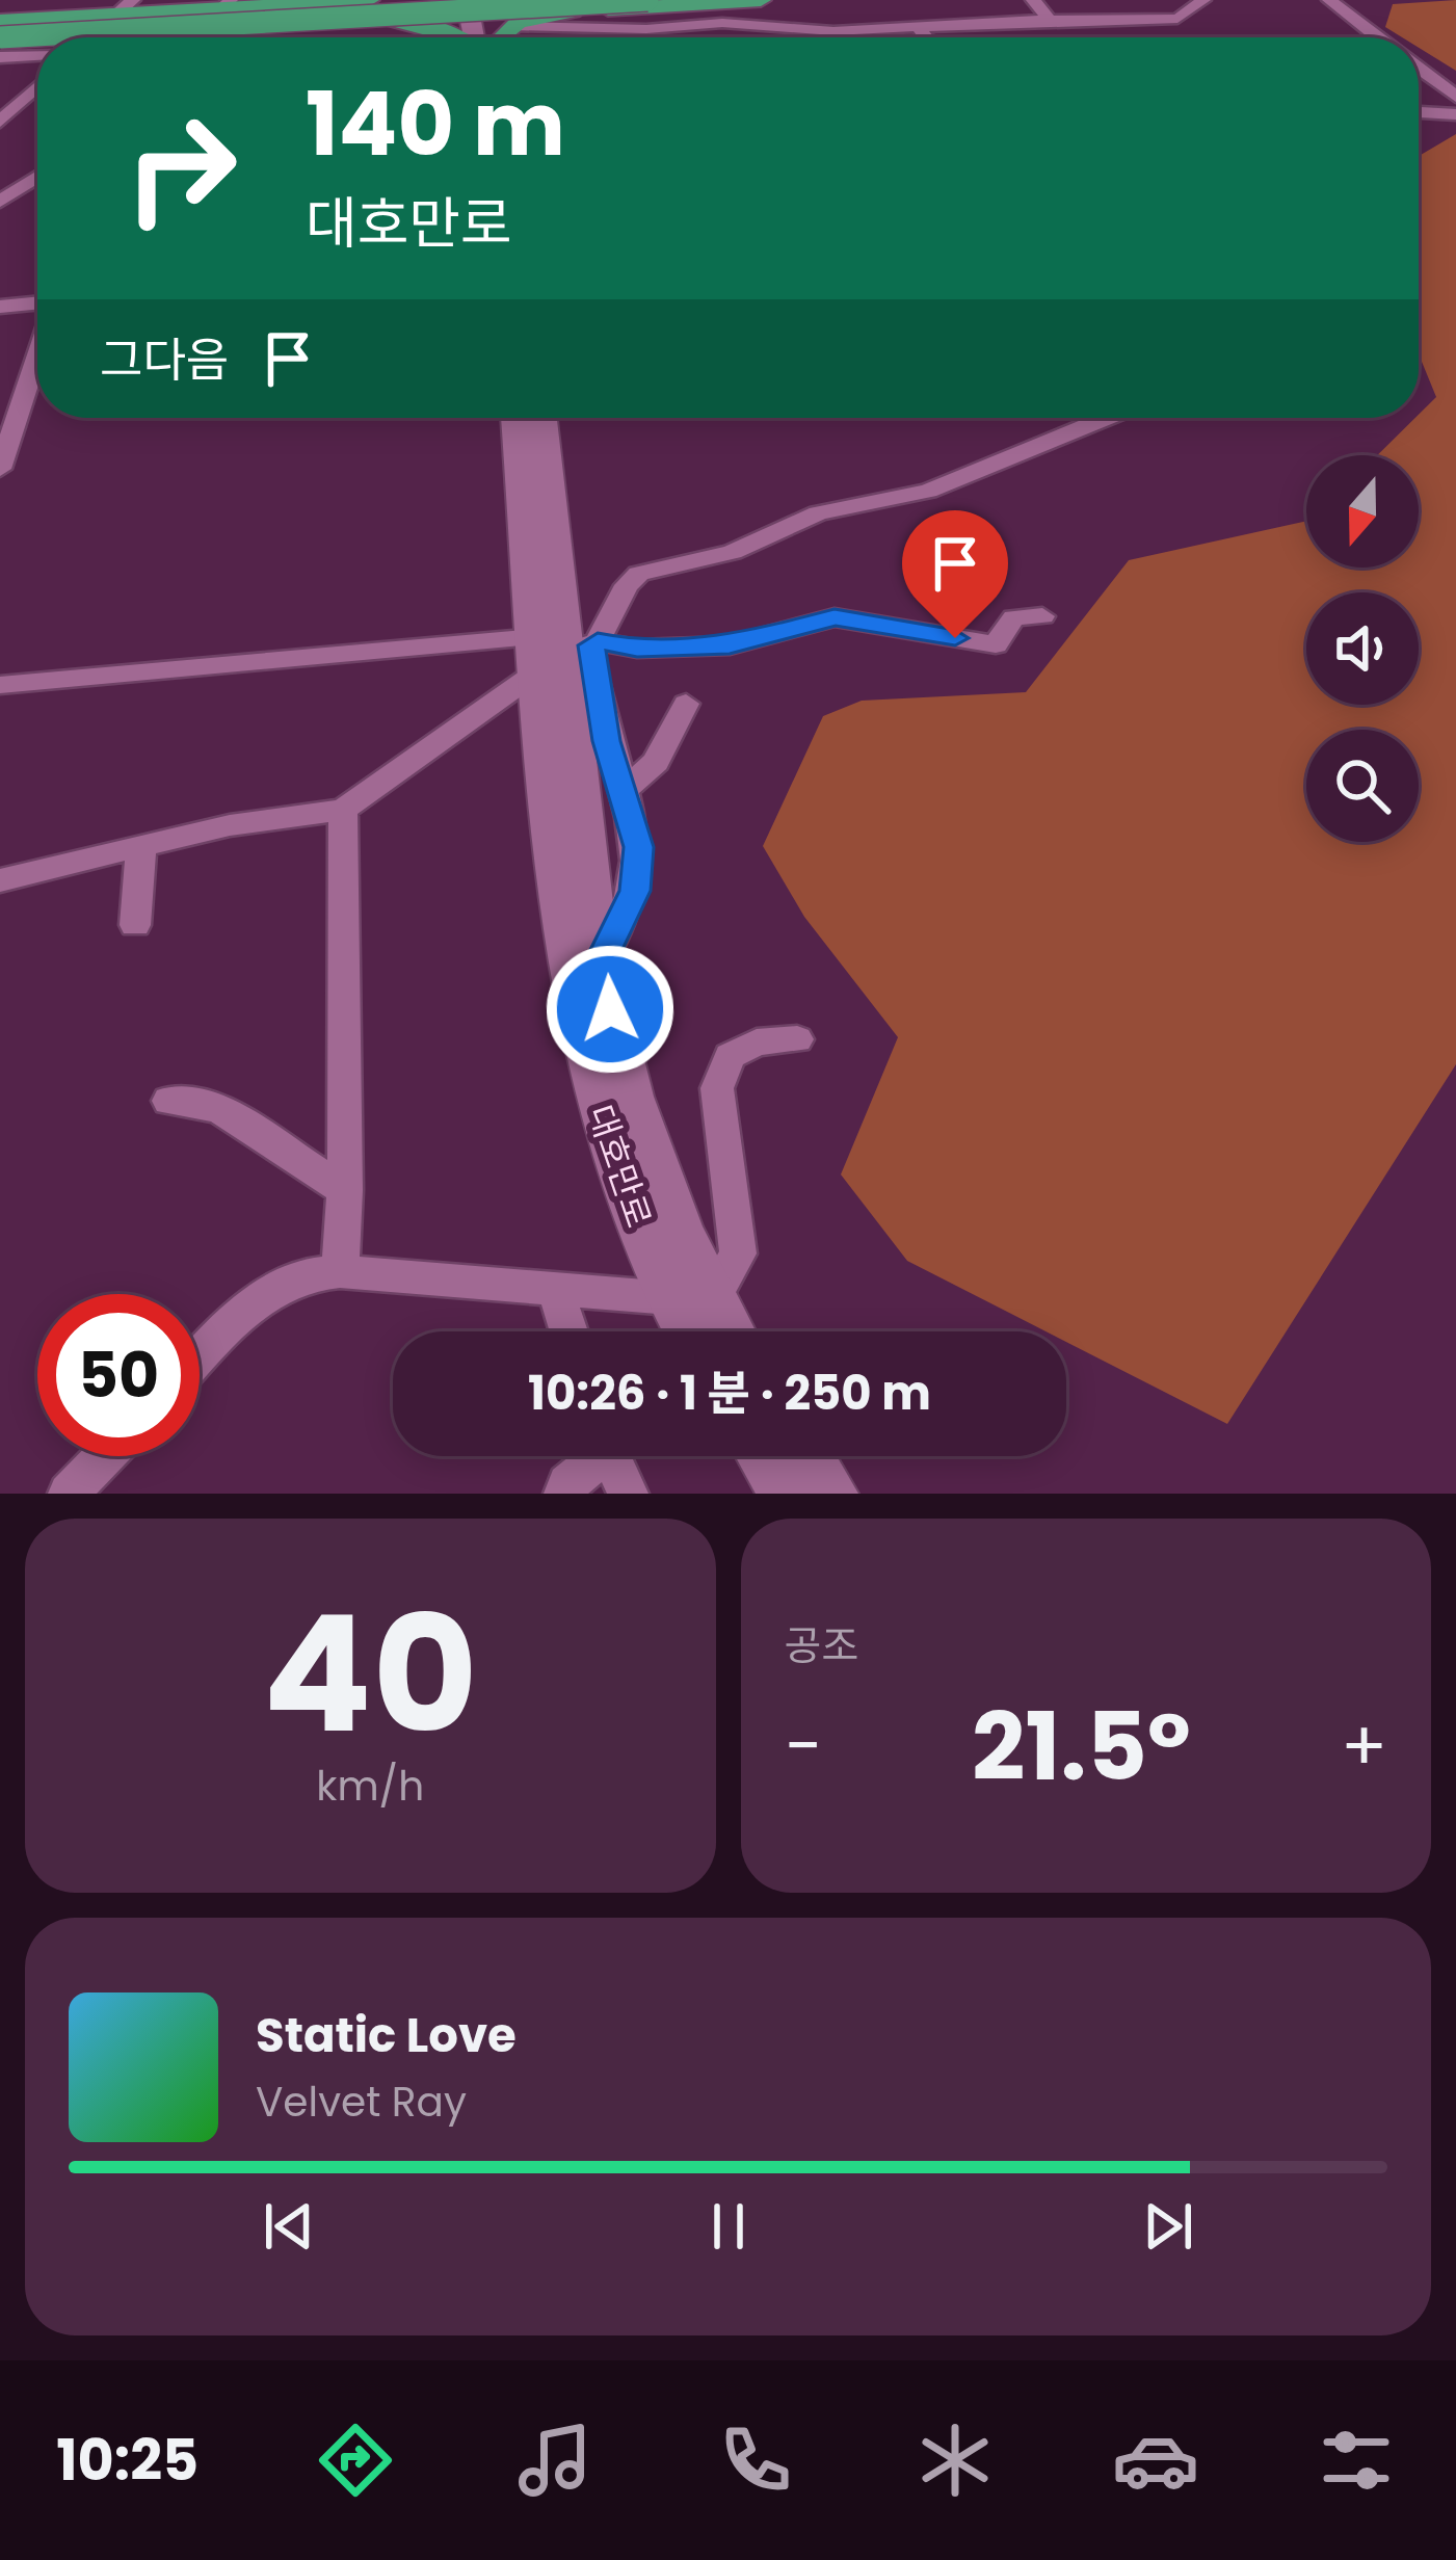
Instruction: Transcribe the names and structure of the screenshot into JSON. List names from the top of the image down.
{
  "streets": {
    "main road": ["대호만로"]
  },
  "north": "bottom",
  "page": {
    "turn": ["140 m", "대호만로"],
    "then": "그다음",
    "limit": "50",
    "trip": "10:26 · 1 분 · 250 m",
    "tile": [
      ["40", "km/h"],
      "공조"
    ],
    "heat": ["−", "21.5°", "+"],
    "song": ["Static Love", "Velvet Ray"],
    "tabs": "10:25"
  }
}
